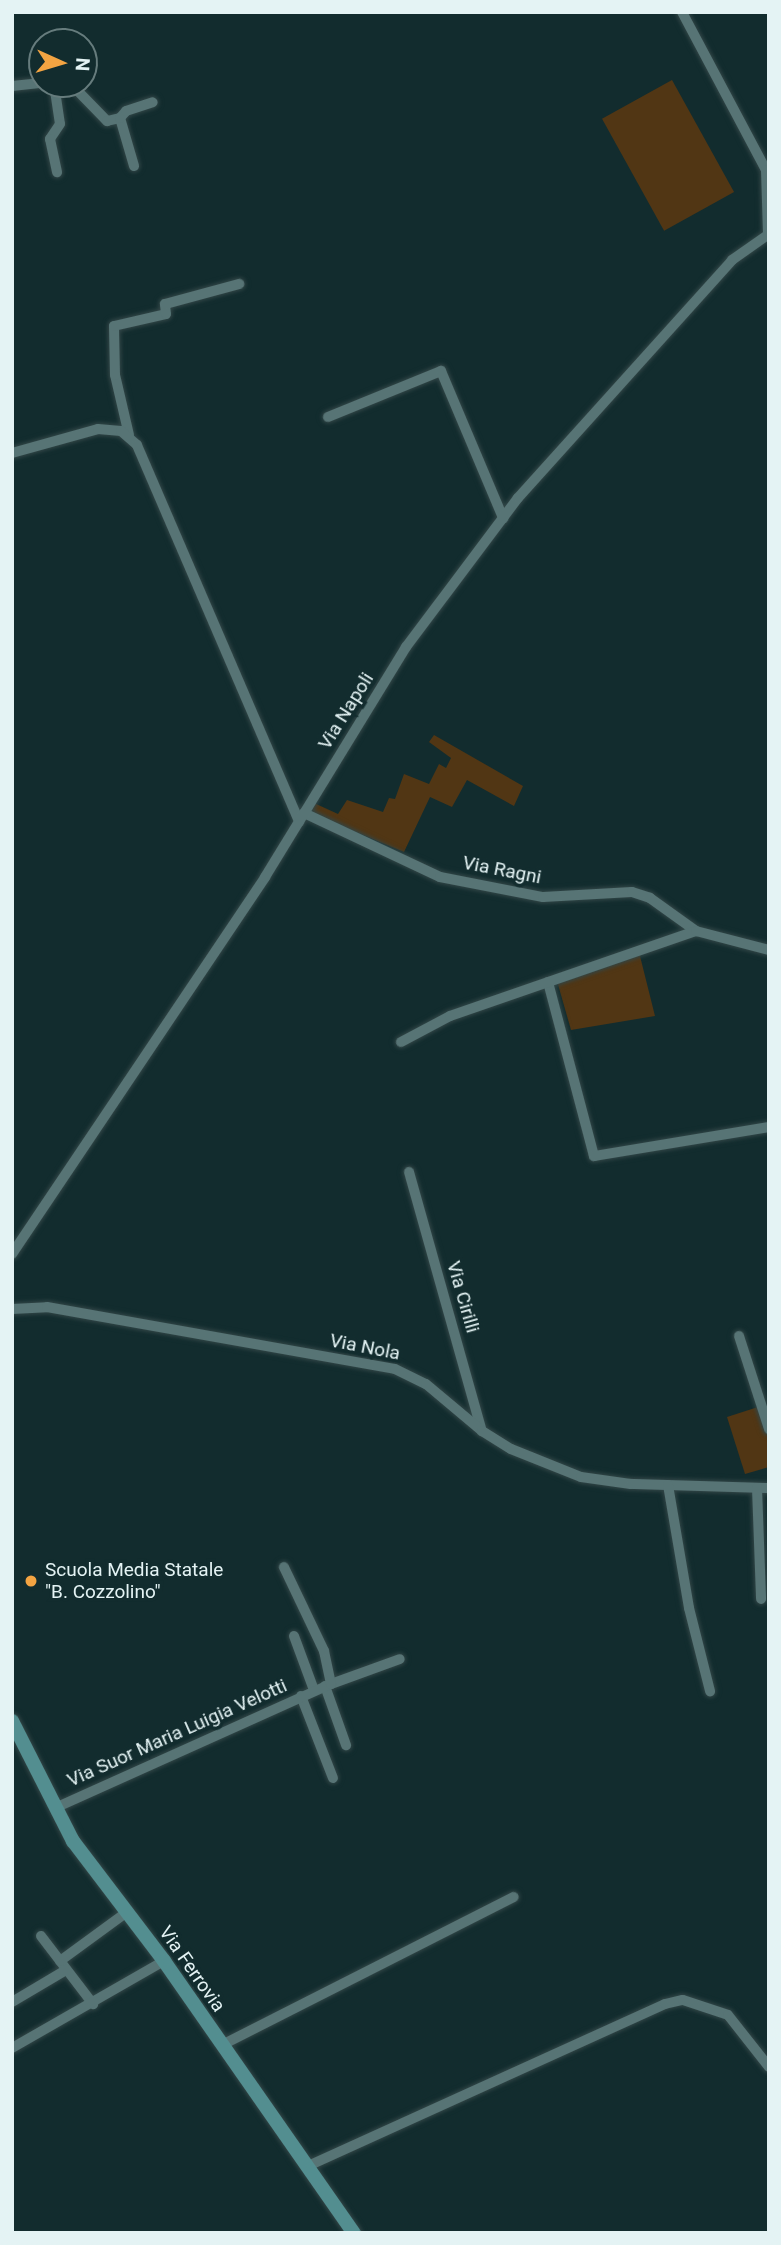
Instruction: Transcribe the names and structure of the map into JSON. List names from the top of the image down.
{
  "streets": {
    "main road": ["Via Ferrovia"],
    "street": [
      "Via Napoli",
      "Via Ragni",
      "Via Cirilli",
      "Via Nola",
      "Via Suor Maria Luigia Velotti"
    ]
  },
  "crossings": [
    ["Via Napoli", "Via Ragni"],
    ["Via Cirilli", "Via Nola"],
    ["Via Suor Maria Luigia Velotti", "Via Ferrovia"]
  ],
  "places": ["Scuola Media Statale \"B. Cozzolino\""],
  "north": "right"
}
